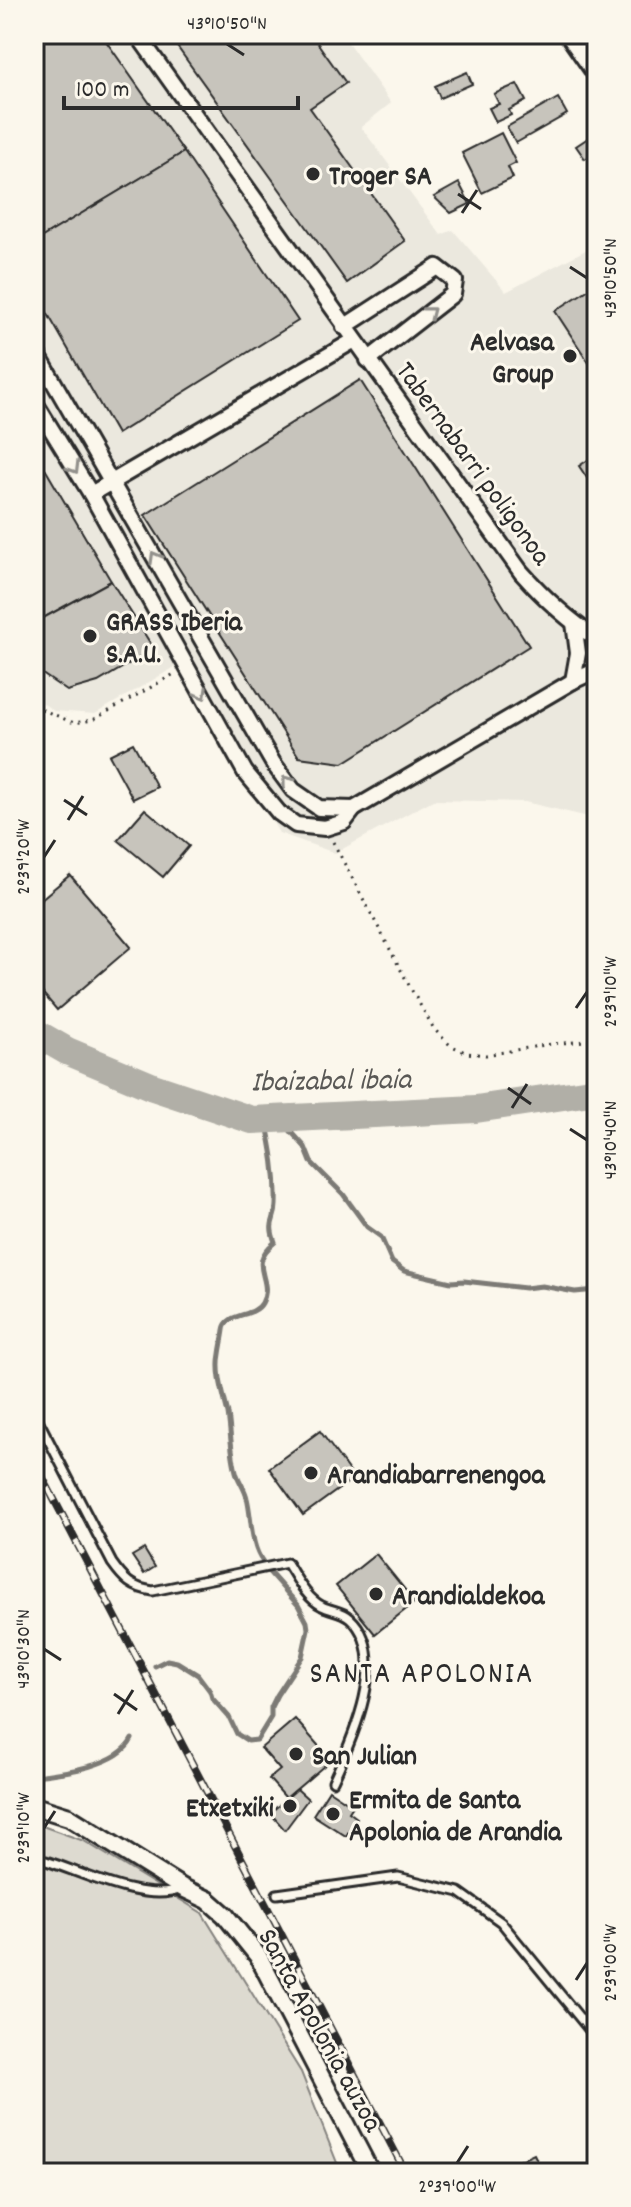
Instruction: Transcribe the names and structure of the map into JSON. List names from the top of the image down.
{
  "streets": {
    "street": ["Tabernabarri poligonoa", "Santa Apolonia auzoa"]
  },
  "districts": ["SANTA APOLONIA"],
  "water": ["Ibaizabal ibaia"],
  "places": [
    "Troger SA",
    "Aelvasa Group",
    "GRASS Iberia S.A.U.",
    "Arandiabarrenengoa",
    "Arandialdekoa",
    "San Julian",
    "Etxetxiki",
    "Ermita de Santa Apolonia de Arandia"
  ],
  "scale_bar": "100 m",
  "coordinates": [
    "43°10'50\"N",
    "2°39'20\"W",
    "2°39'10\"W",
    "43°10'40\"N",
    "43°10'30\"N",
    "2°39'00\"W"
  ]
}
